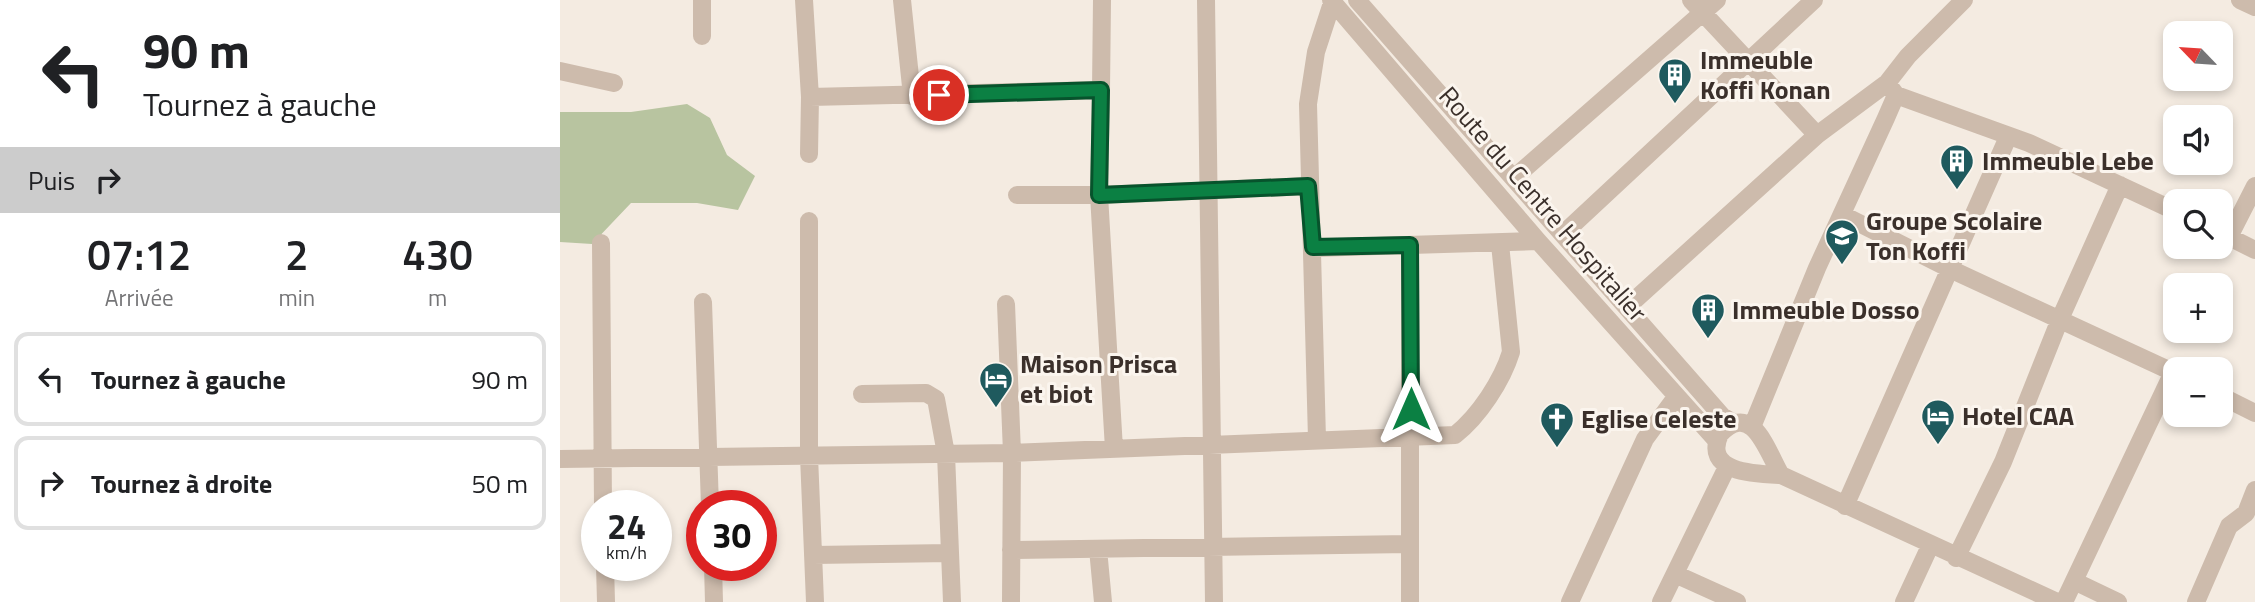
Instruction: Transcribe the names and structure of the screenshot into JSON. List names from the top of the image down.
{
  "streets": {
    "street": ["Route du Centre Hospitalier"]
  },
  "places": {
    "building": ["Immeuble Koffi Konan", "Immeuble Lebe", "Immeuble Dosso"],
    "school or university": ["Groupe Scolaire Ton Koffi"],
    "hotel": ["Maison Prisca et biot", "Hotel CAA"],
    "church": ["Eglise Celeste"]
  },
  "north": "top left",
  "page": {
    "turn": ["90 m", "Tournez à gauche"],
    "map_buttons": ["+", "−"],
    "then": "Puis",
    "eta": [
      "07:12",
      "Arrivée",
      "2",
      "min",
      "430",
      "m"
    ],
    "list": [
      {
        "name": "Tournez à gauche",
        "value": "90 m"
      },
      {
        "name": "Tournez à droite",
        "value": "50 m"
      }
    ],
    "speed": "24 km/h",
    "limit": "30"
  }
}
